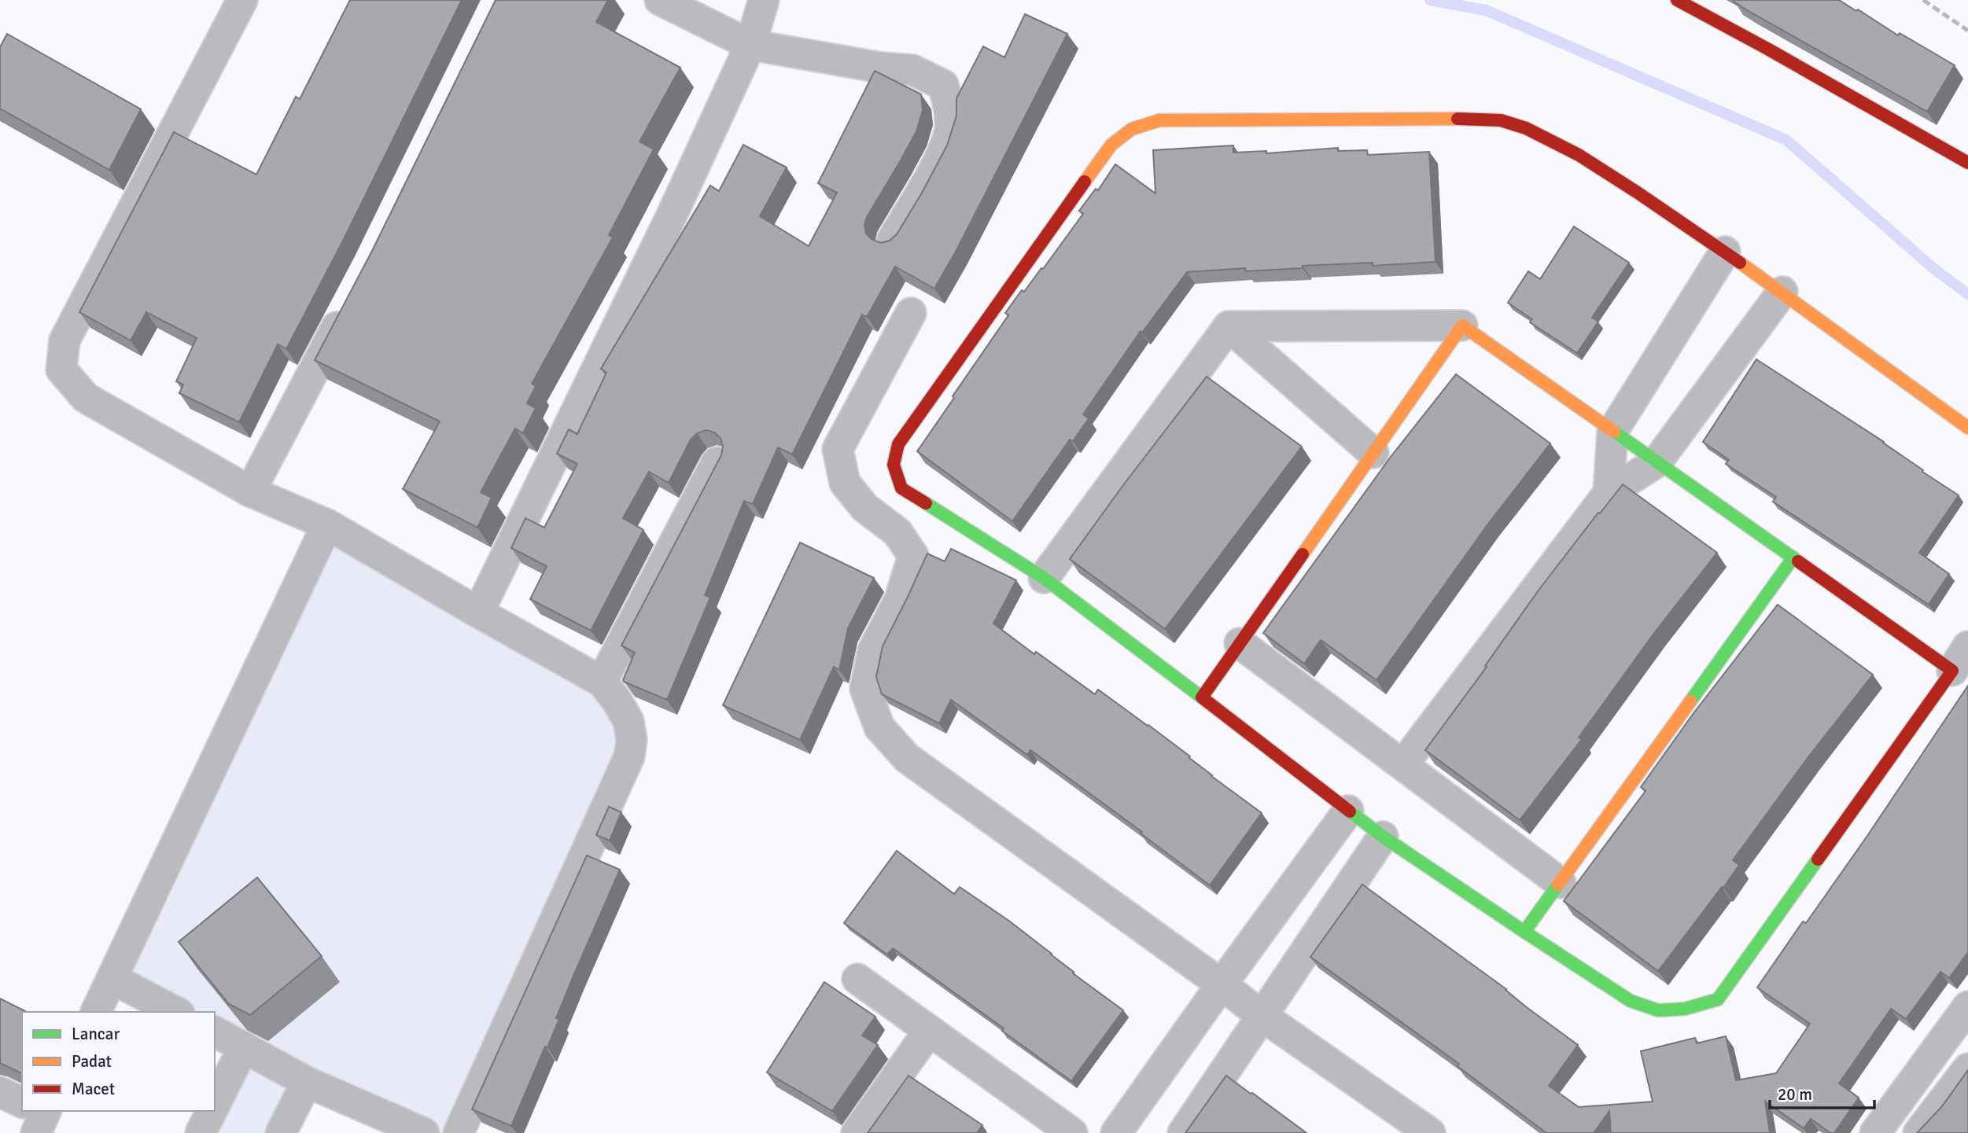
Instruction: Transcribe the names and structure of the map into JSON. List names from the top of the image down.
{
  "legend": ["Lancar", "Padat", "Macet"],
  "scale_bar": "20 m"
}
